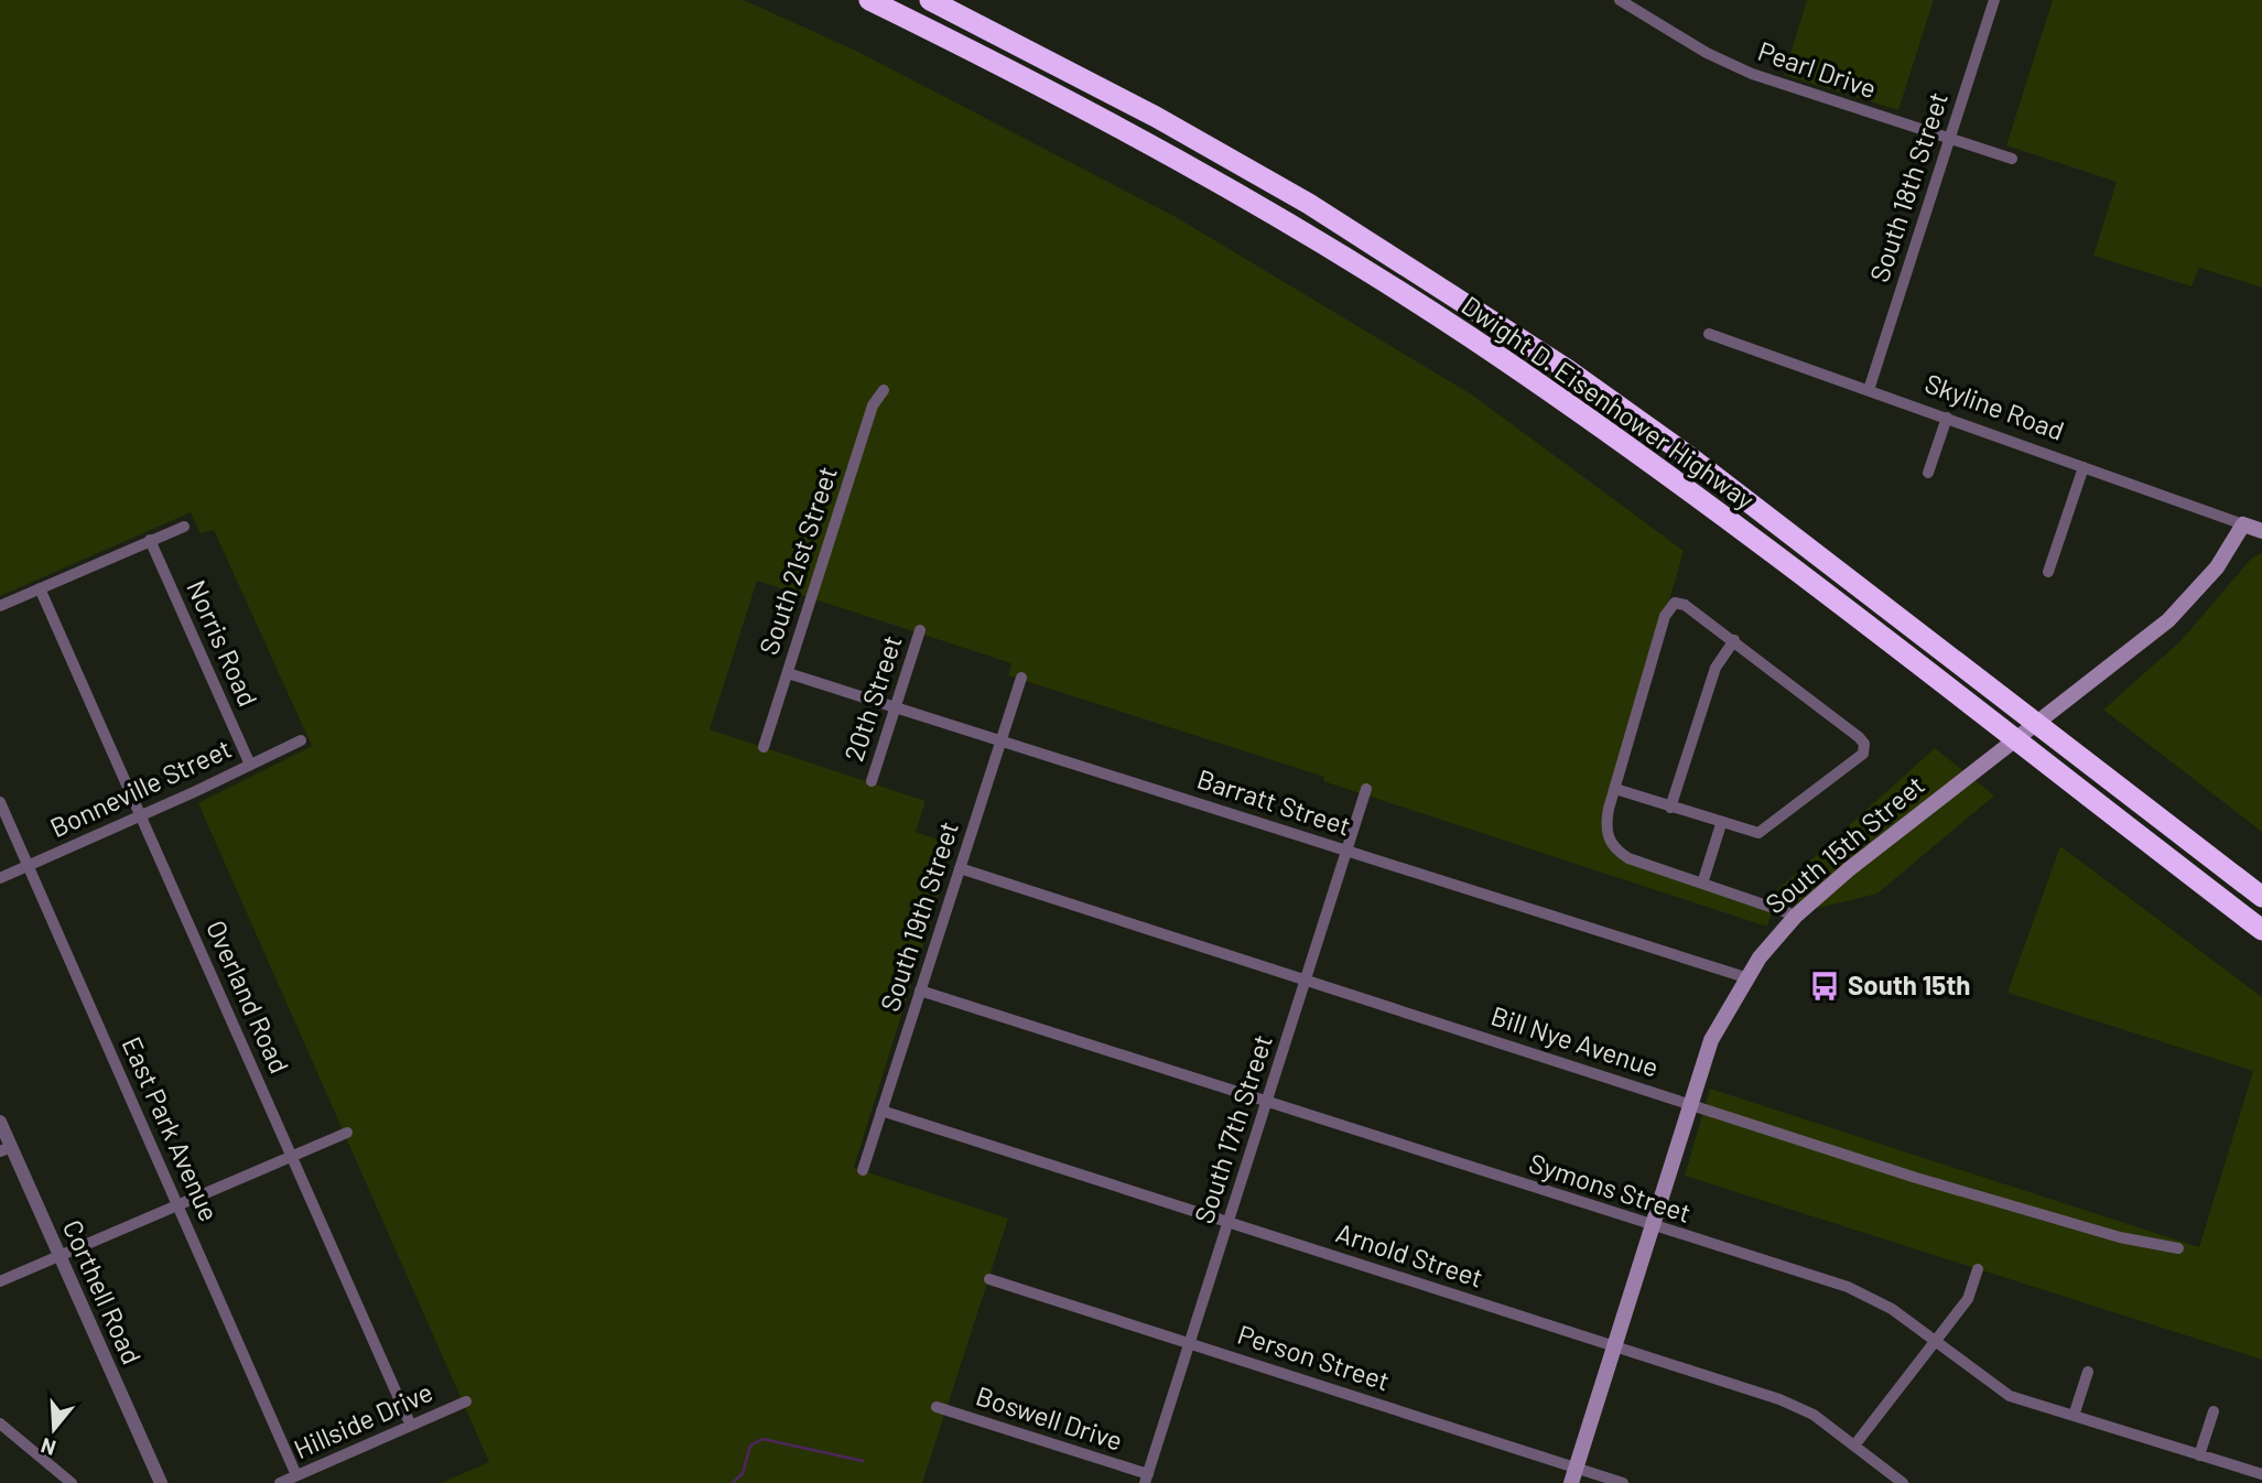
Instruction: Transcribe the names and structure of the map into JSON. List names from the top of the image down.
{
  "streets": {
    "highway": ["Dwight D. Eisenhower Highway"],
    "main road": ["Skyline Road", "South 15th Street"],
    "street": [
      "Pearl Drive",
      "South 18th Street",
      "South 21st Street",
      "Norris Road",
      "20th Street",
      "Bonneville Street",
      "Barratt Street",
      "South 19th Street",
      "Overland Road",
      "Bill Nye Avenue",
      "East Park Avenue",
      "South 17th Street",
      "Symons Street",
      "Arnold Street",
      "Corthell Road",
      "Person Street",
      "Boswell Drive",
      "Hillside Drive"
    ]
  },
  "crossings": [
    ["Pearl Drive", "South 18th Street"],
    ["South 18th Street", "Skyline Road"],
    ["Skyline Road", "South 15th Street"],
    ["South 21st Street", "Barratt Street"],
    ["Norris Road", "Bonneville Street"],
    ["20th Street", "Barratt Street"],
    ["Bonneville Street", "Overland Road"],
    ["Bonneville Street", "East Park Avenue"],
    ["Barratt Street", "South 15th Street"],
    ["Barratt Street", "South 19th Street"],
    ["Barratt Street", "South 17th Street"],
    ["South 15th Street", "Bill Nye Avenue"],
    ["South 15th Street", "Symons Street"],
    ["South 15th Street", "Arnold Street"],
    ["South 15th Street", "Person Street"],
    ["South 19th Street", "Bill Nye Avenue"],
    ["South 19th Street", "Symons Street"],
    ["South 19th Street", "Arnold Street"],
    ["Overland Road", "Hillside Drive"],
    ["Bill Nye Avenue", "South 17th Street"],
    ["East Park Avenue", "Hillside Drive"],
    ["South 17th Street", "Symons Street"],
    ["South 17th Street", "Arnold Street"],
    ["South 17th Street", "Person Street"],
    ["South 17th Street", "Boswell Drive"]
  ],
  "places": {
    "bus stop": ["South 15th"]
  },
  "north": "bottom"
}
